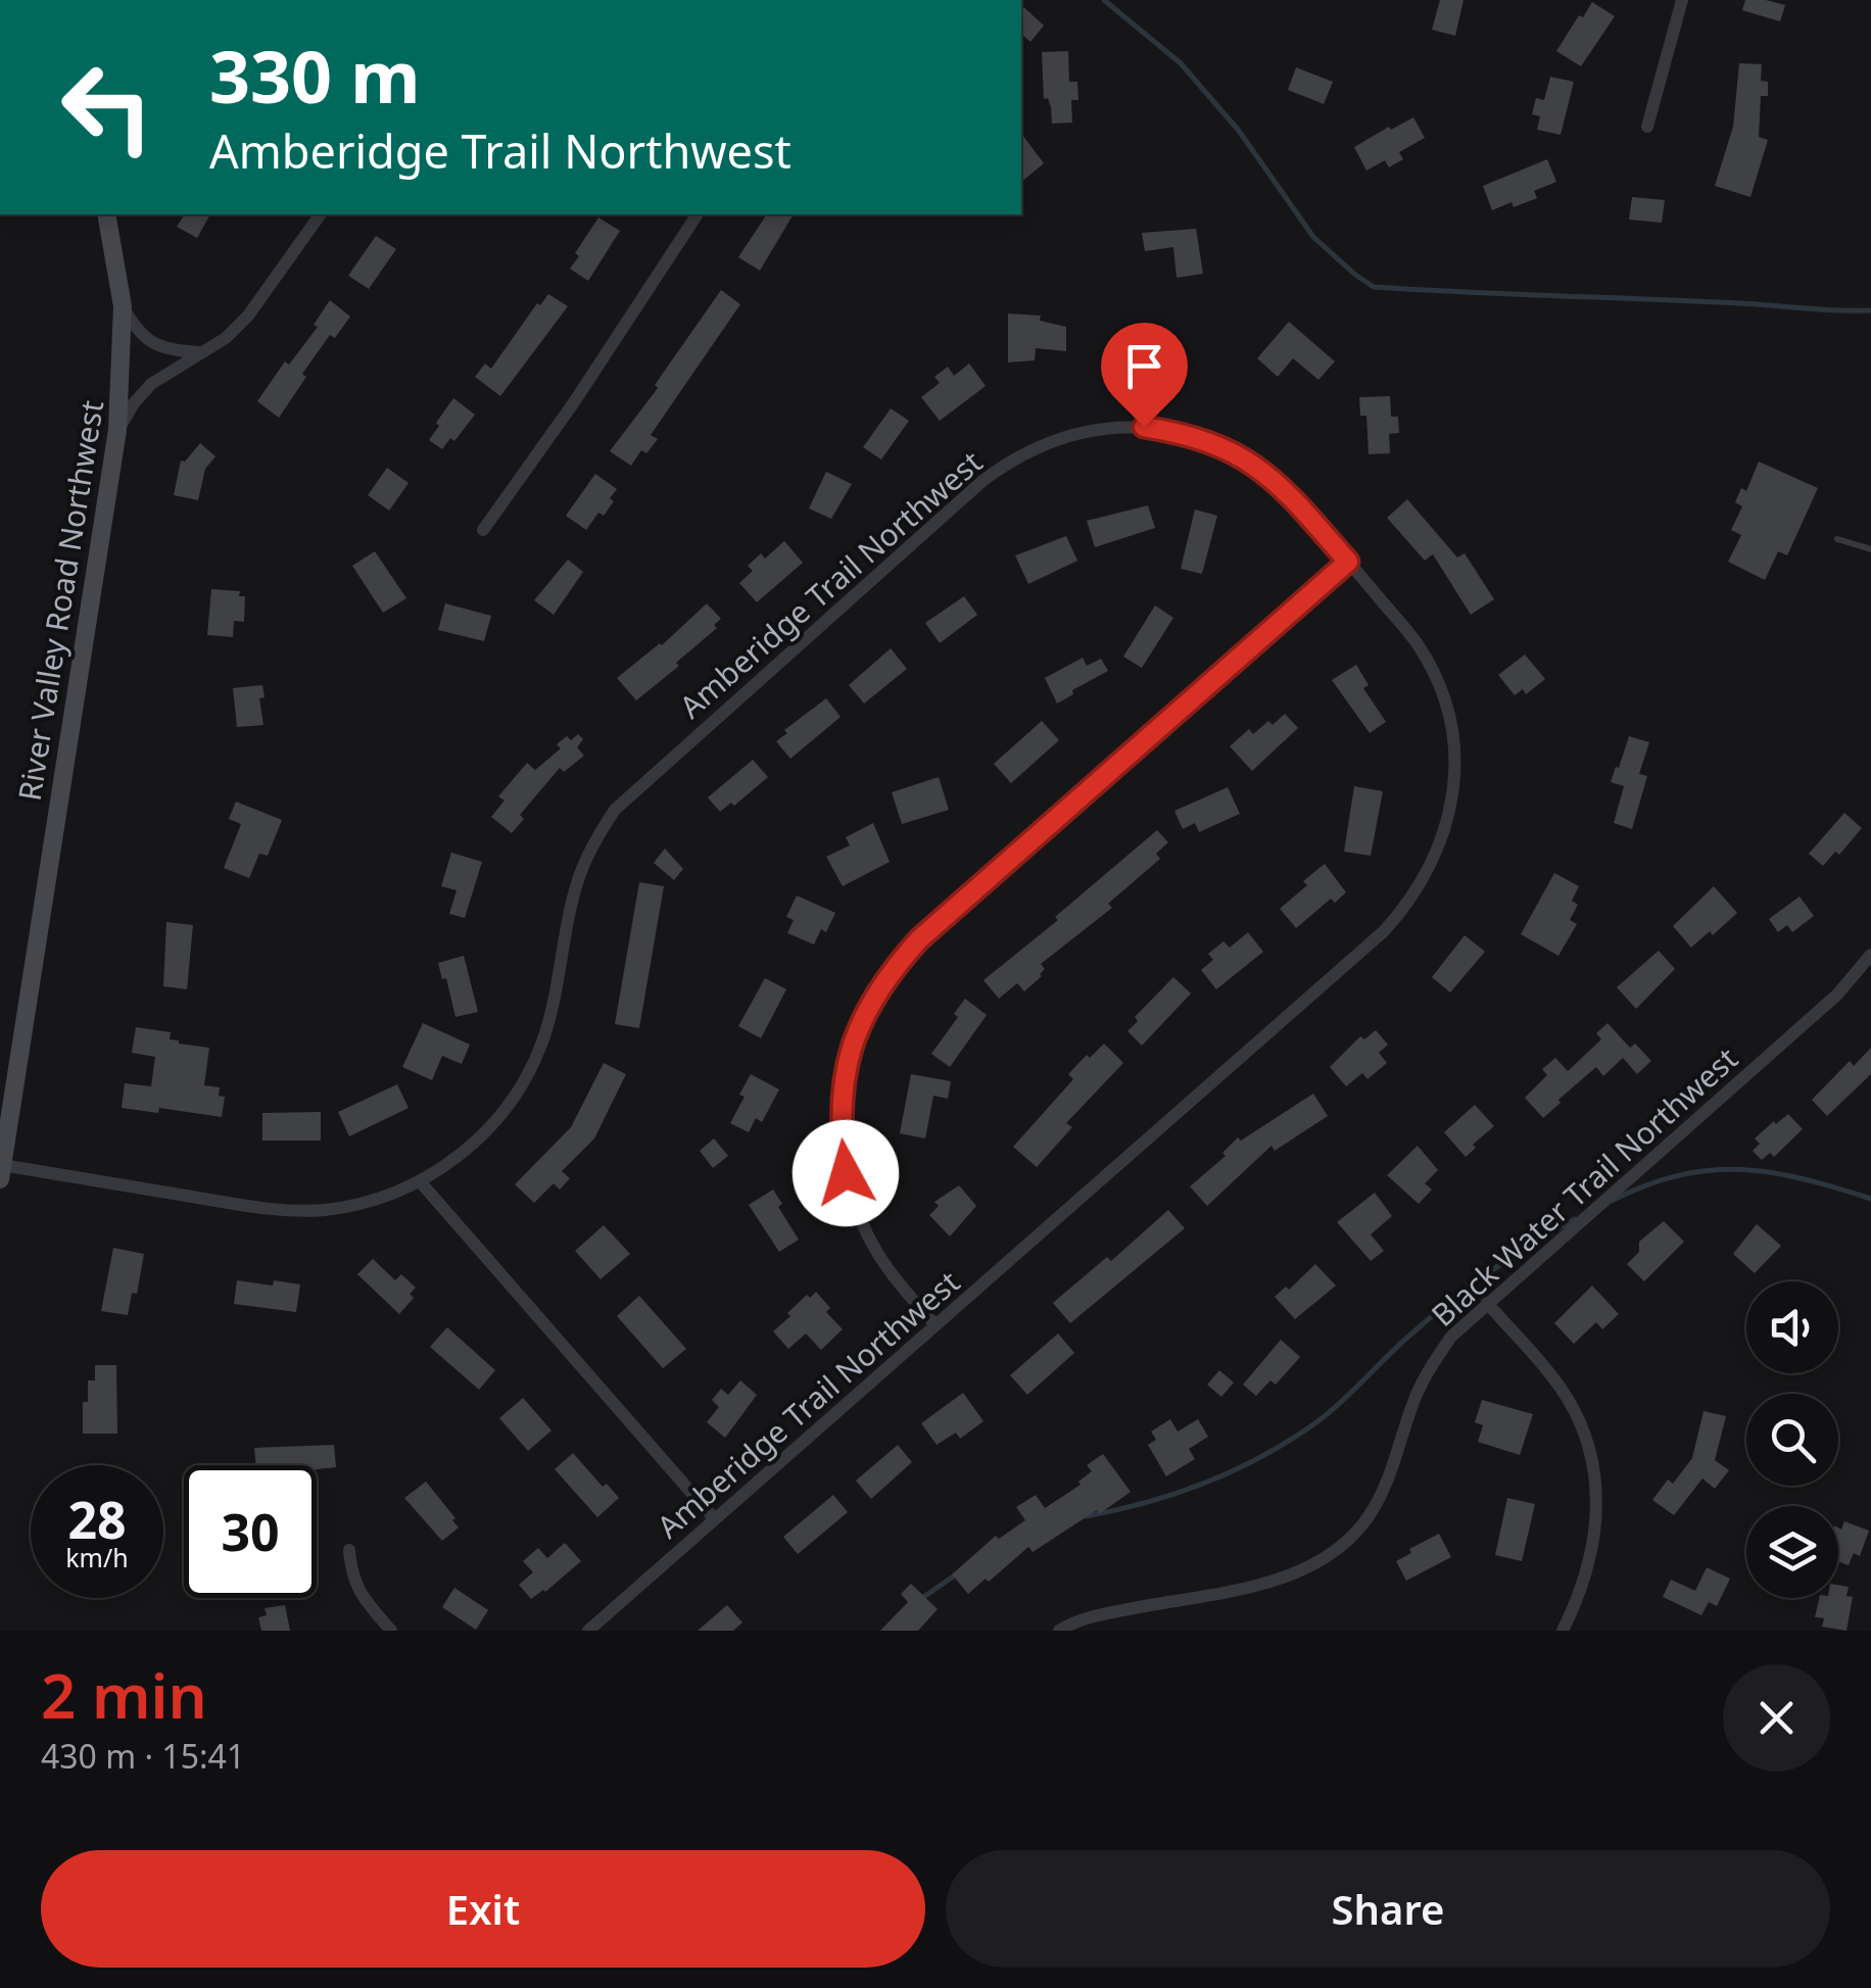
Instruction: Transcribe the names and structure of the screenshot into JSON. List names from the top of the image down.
{
  "streets": {
    "street": ["Amberidge Trail Northwest", "River Valley Road Northwest", "Black Water Trail Northwest"]
  },
  "crossings": [
    ["Amberidge Trail Northwest", "River Valley Road Northwest"]
  ],
  "page": {
    "turn": ["330 m", "Amberidge Trail Northwest"],
    "speed": "28 km/h",
    "limit": "30",
    "heading": ["2 min", "430 m · 15:41"],
    "buttons": ["Exit", "Share"]
  }
}
